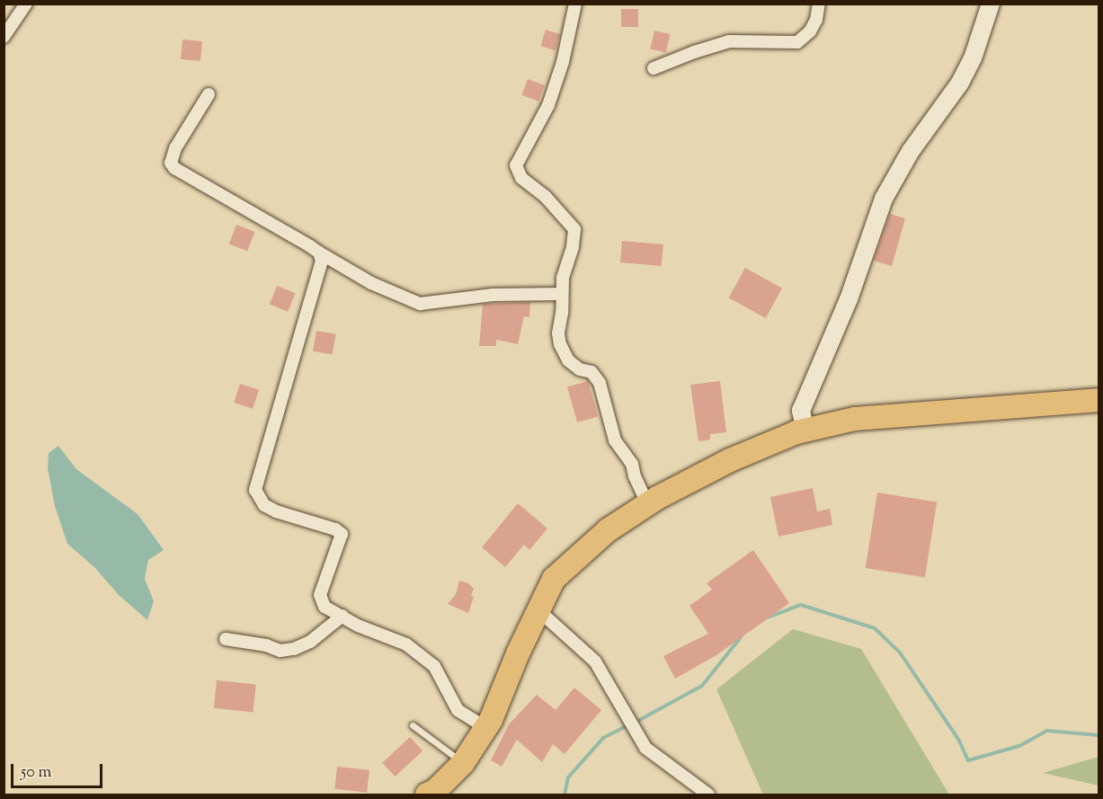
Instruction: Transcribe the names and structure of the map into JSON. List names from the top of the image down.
{
  "scale_bar": "50 m"
}
